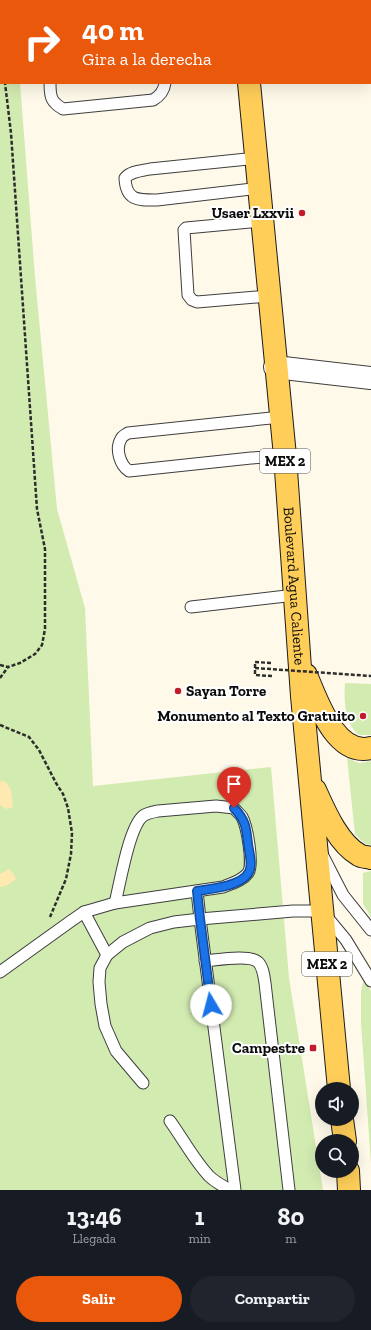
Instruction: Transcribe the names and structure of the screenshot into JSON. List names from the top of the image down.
{
  "streets": {
    "main road": ["MEX 2", "Boulevard Agua Caliente"]
  },
  "places": {
    "other": ["Usaer Lxxvii", "Sayan Torre", "Monumento al Texto Gratuito"],
    "transit": ["Campestre"]
  },
  "page": {
    "turn": ["40 m", "Gira a la derecha"],
    "eta": [
      "13:46",
      "Llegada",
      "1",
      "min",
      "80",
      "m"
    ],
    "buttons": ["Salir", "Compartir"]
  }
}
